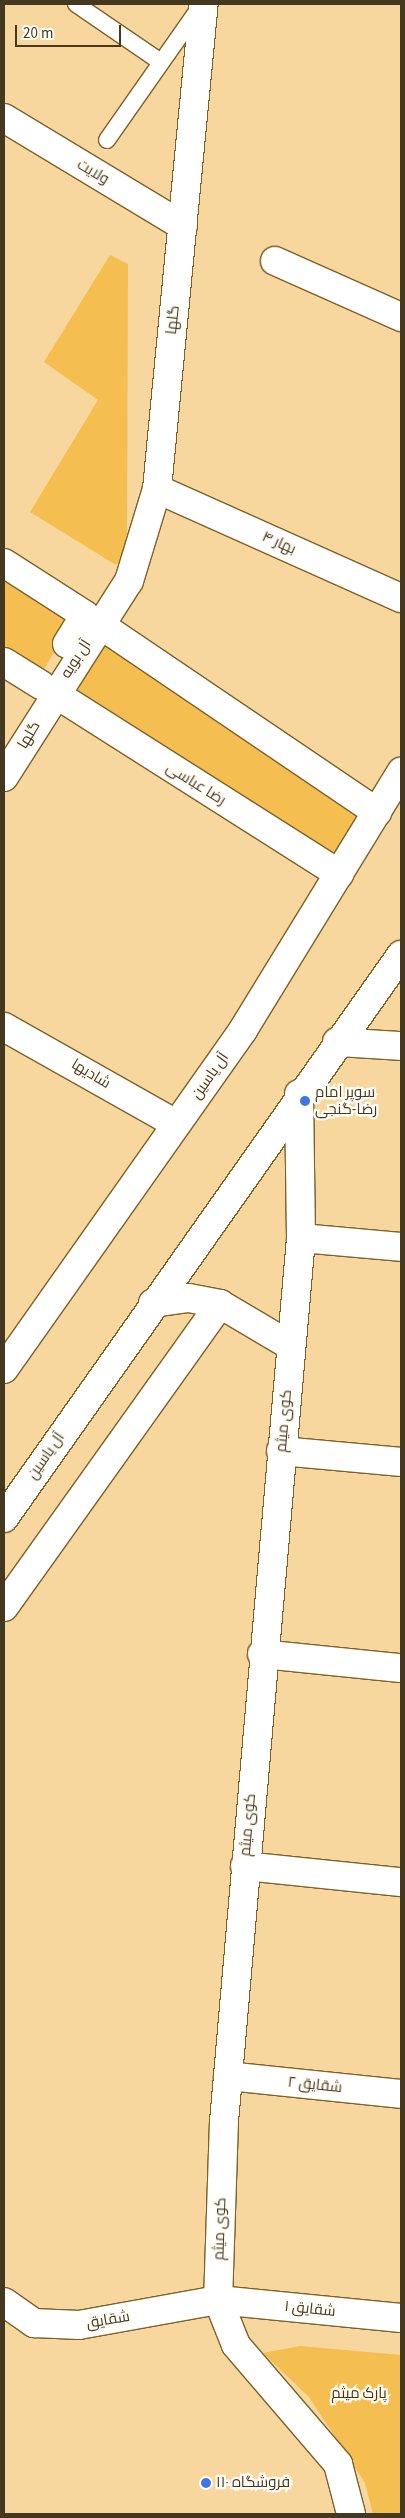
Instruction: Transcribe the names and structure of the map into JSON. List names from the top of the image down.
{
  "streets": {
    "street": [
      "ولایت",
      "گلها",
      "بهار ۴",
      "آل بویه",
      "رضا عباسی",
      "شادیها",
      "آل یاسین",
      "کوی میثم",
      "شقایق ۲",
      "شقایق ۱",
      "شقایق"
    ]
  },
  "crossings": [
    ["ولایت", "گلها"],
    ["گلها", "بهار ۴"],
    ["گلها", "آل بویه"],
    ["گلها", "رضا عباسی"],
    ["آل بویه", "رضا عباسی"],
    ["رضا عباسی", "آل یاسین"],
    ["شادیها", "آل یاسین"],
    ["آل یاسین", "کوی میثم"],
    ["کوی میثم", "شقایق ۲"],
    ["کوی میثم", "شقایق ۱"],
    ["کوی میثم", "شقایق"],
    ["شقایق ۱", "شقایق"]
  ],
  "parks": ["پارک میثم"],
  "places": ["سوپر امام رضا-گنجی", "فروشگاه ۱۱۰"],
  "scale_bar": "20 m"
}
